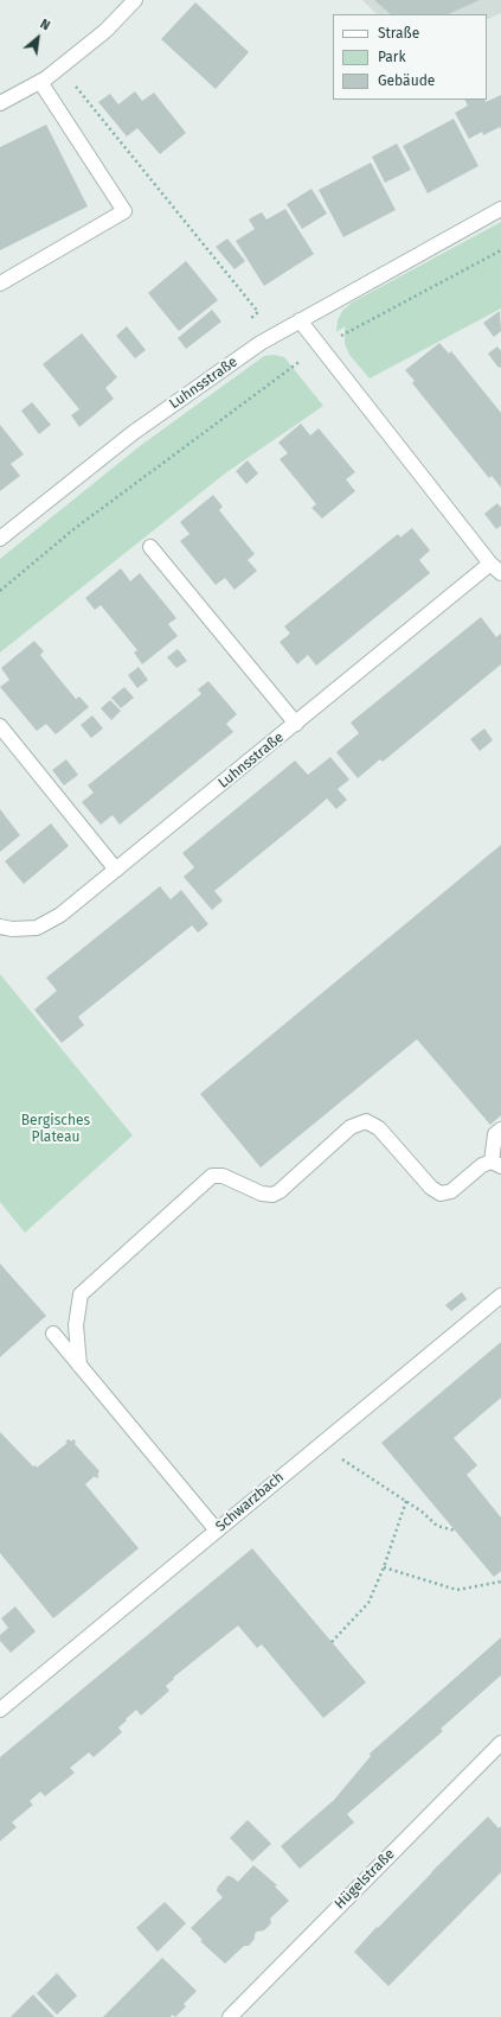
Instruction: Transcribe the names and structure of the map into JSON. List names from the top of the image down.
{
  "streets": {
    "street": ["Luhnsstraße", "Schwarzbach", "Hügelstraße"]
  },
  "parks": ["Bergisches Plateau"],
  "legend": ["Straße", "Park", "Gebäude"],
  "north": "top right"
}
